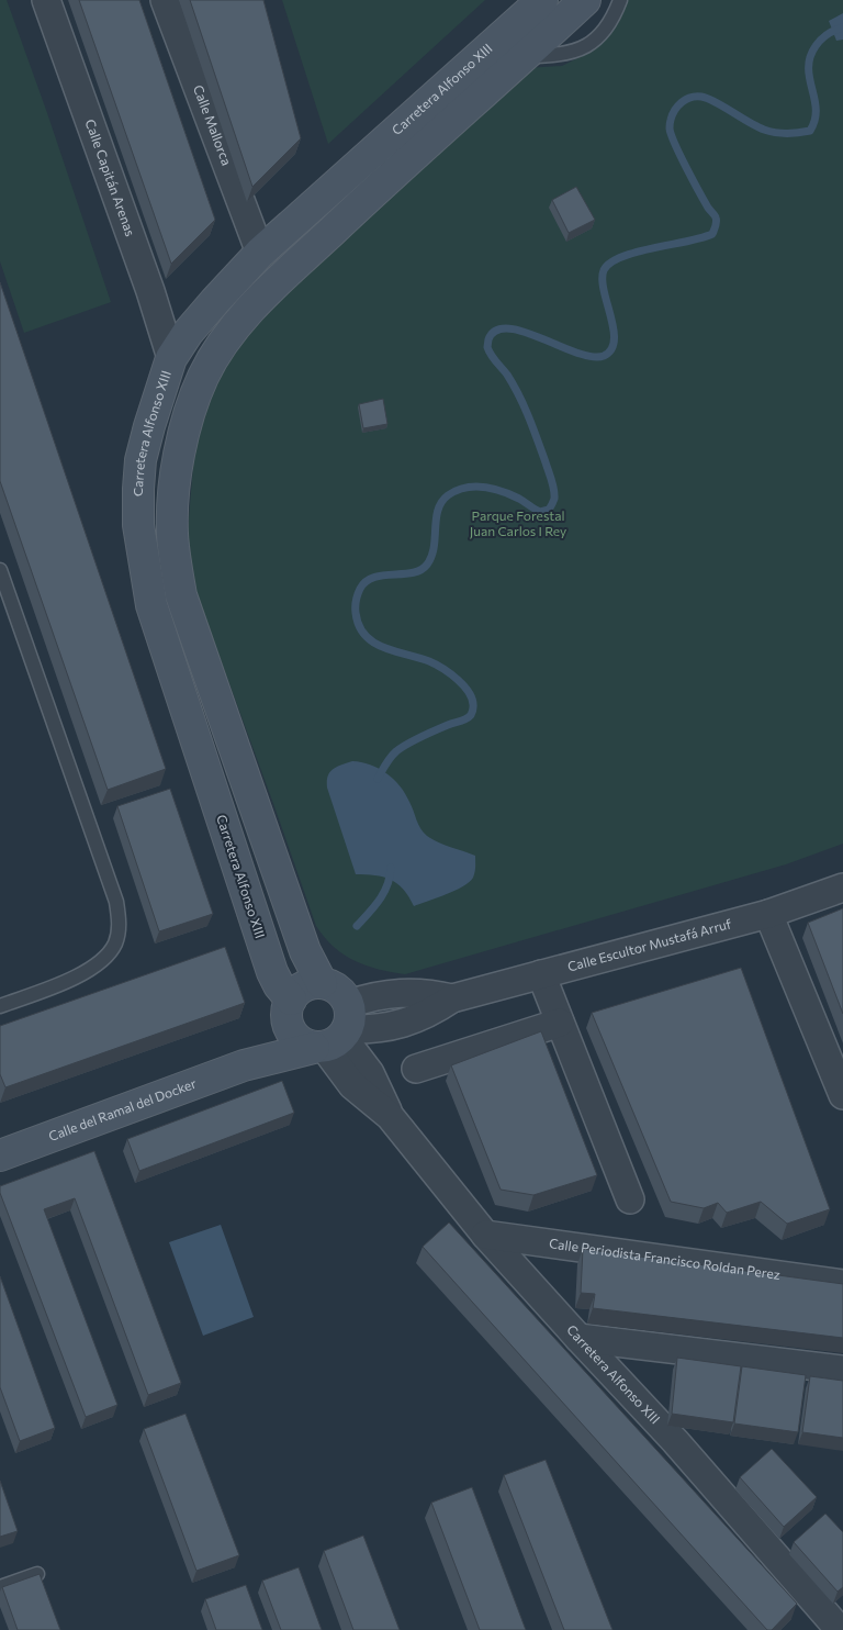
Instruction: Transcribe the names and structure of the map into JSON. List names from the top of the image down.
{
  "streets": {
    "main road": ["Carretera Alfonso XIII", "Calle del Ramal del Docker"],
    "street": [
      "Calle Mallorca",
      "Calle Capitán Arenas",
      "Calle Escultor Mustafá Arruf",
      "Calle Periodista Francisco Roldan Perez"
    ]
  },
  "crossings": [
    ["Carretera Alfonso XIII", "Calle Mallorca"],
    ["Carretera Alfonso XIII", "Calle Capitán Arenas"],
    ["Carretera Alfonso XIII", "Calle Escultor Mustafá Arruf"],
    ["Carretera Alfonso XIII", "Calle del Ramal del Docker"],
    ["Carretera Alfonso XIII", "Calle Periodista Francisco Roldan Perez"],
    ["Calle Escultor Mustafá Arruf", "Calle del Ramal del Docker"]
  ],
  "parks": ["Parque Forestal Juan Carlos I Rey"]
}
